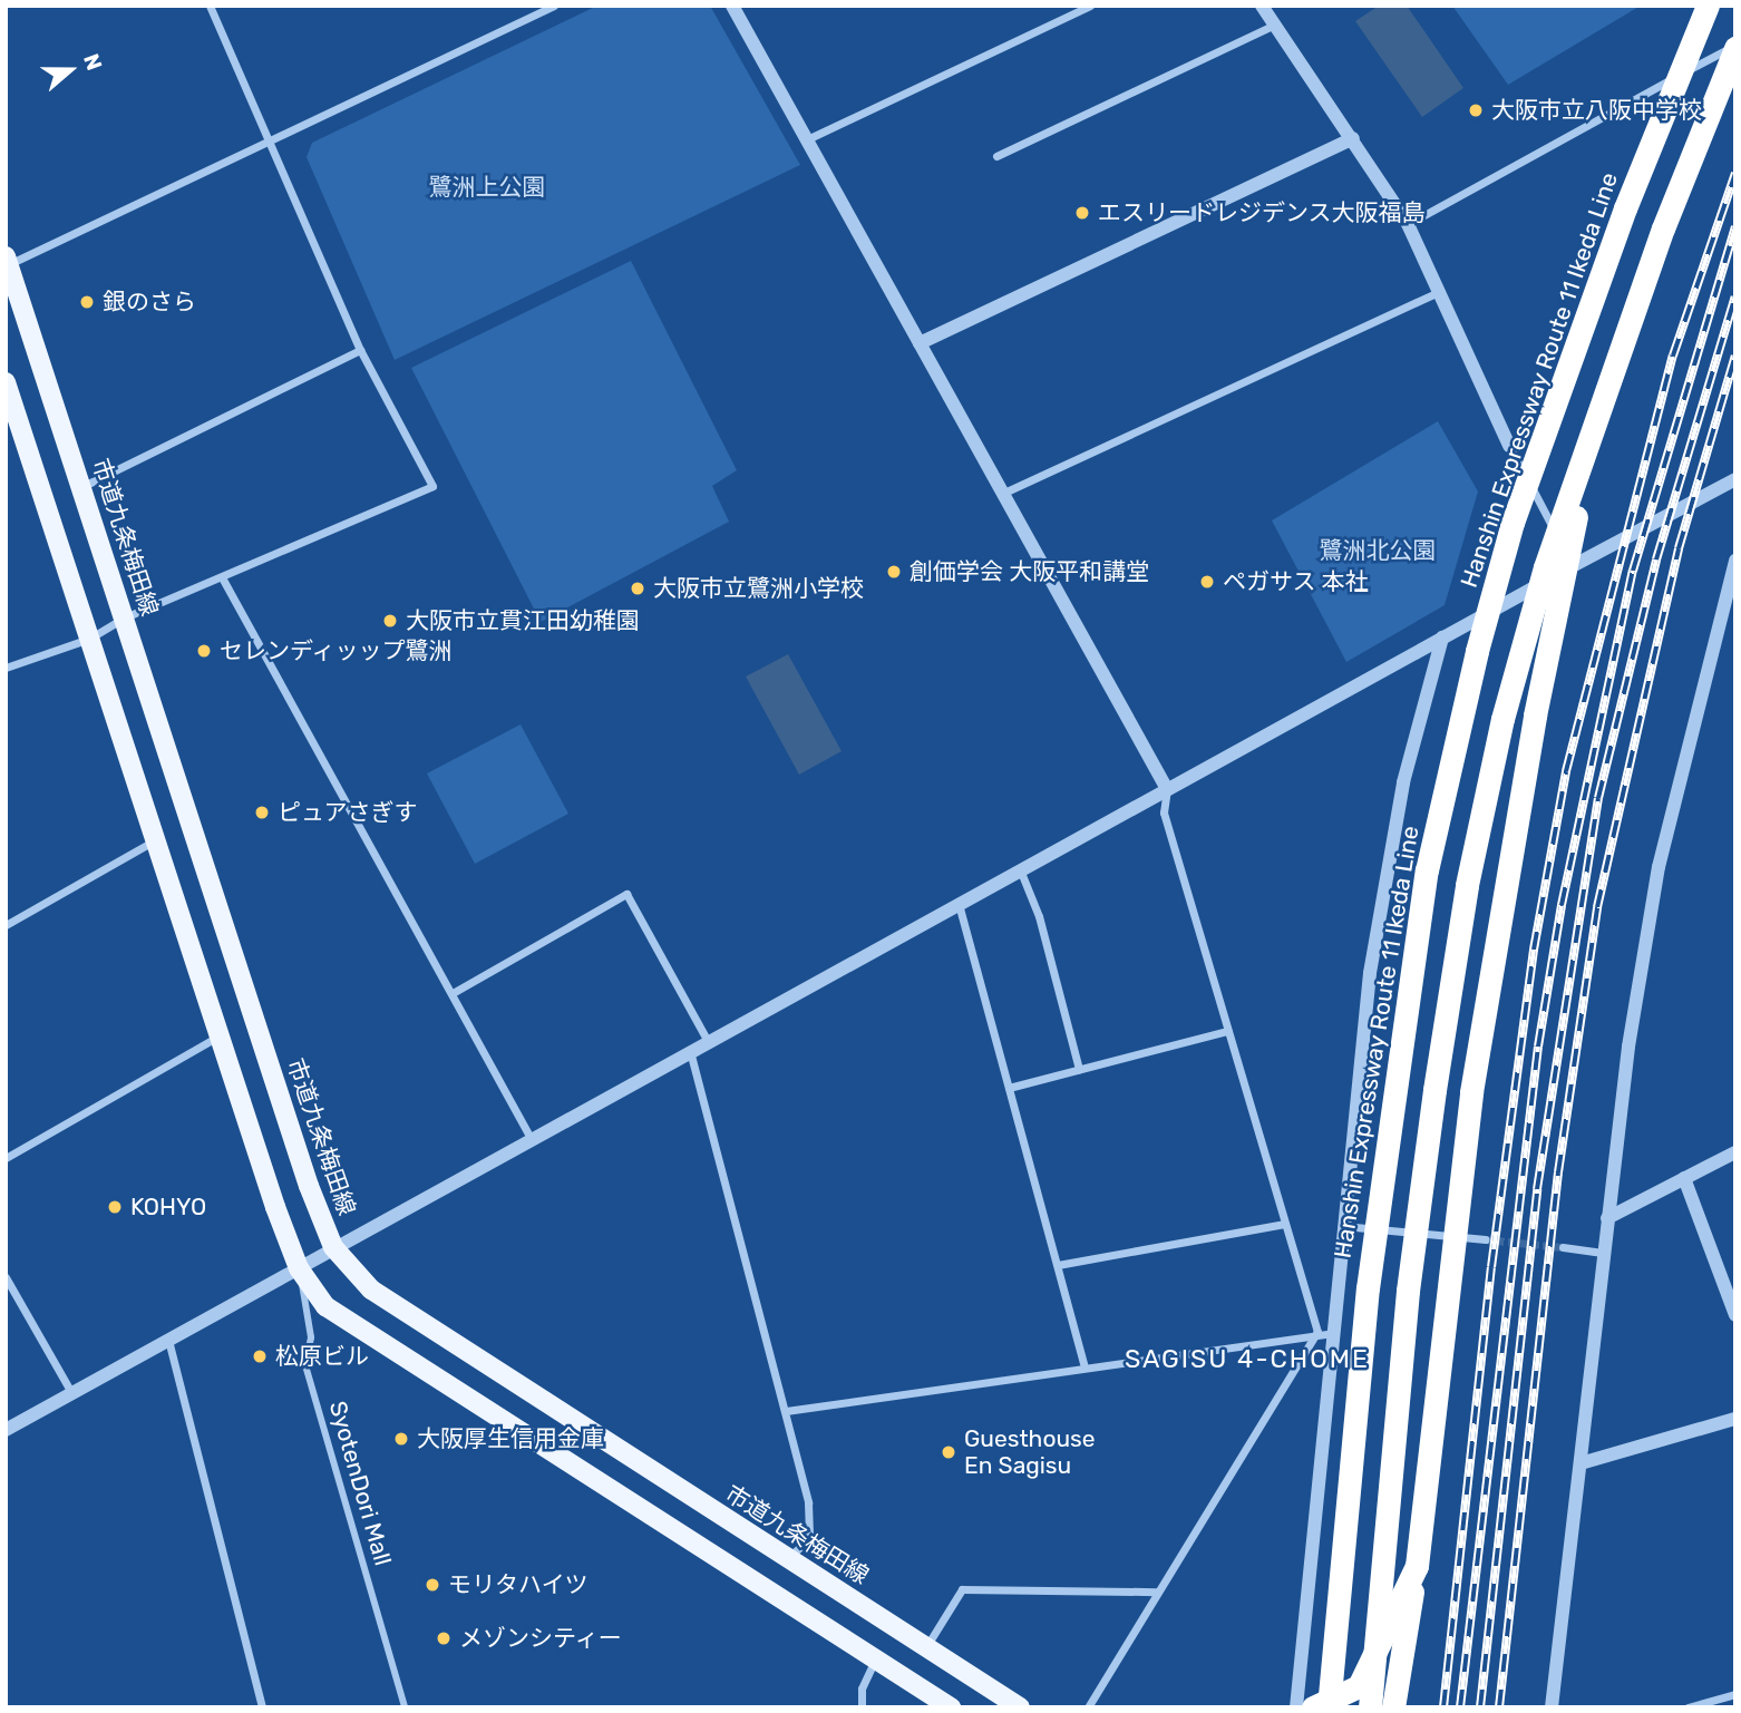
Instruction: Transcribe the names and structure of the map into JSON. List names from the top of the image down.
{
  "streets": {
    "highway": ["Hanshin Expressway Route 11 Ikeda Line"],
    "main road": ["市道九条梅田線"],
    "street": ["SyotenDori Mall"]
  },
  "districts": ["SAGISU 4-CHOME"],
  "parks": ["鷺洲上公園", "鷺洲北公園"],
  "places": [
    "大阪市立八阪中学校",
    "エスリードレジデンス大阪福島",
    "銀のさら",
    "創価学会 大阪平和講堂",
    "ペガサス 本社",
    "大阪市立鷺洲小学校",
    "大阪市立貫江田幼稚園",
    "セレンディッップ鷺洲",
    "ピュアさぎす",
    "KOHYO",
    "松原ビル",
    "大阪厚生信用金庫",
    "Guesthouse En Sagisu",
    "モリタハイツ",
    "メゾンシティー"
  ],
  "north": "right"
}
